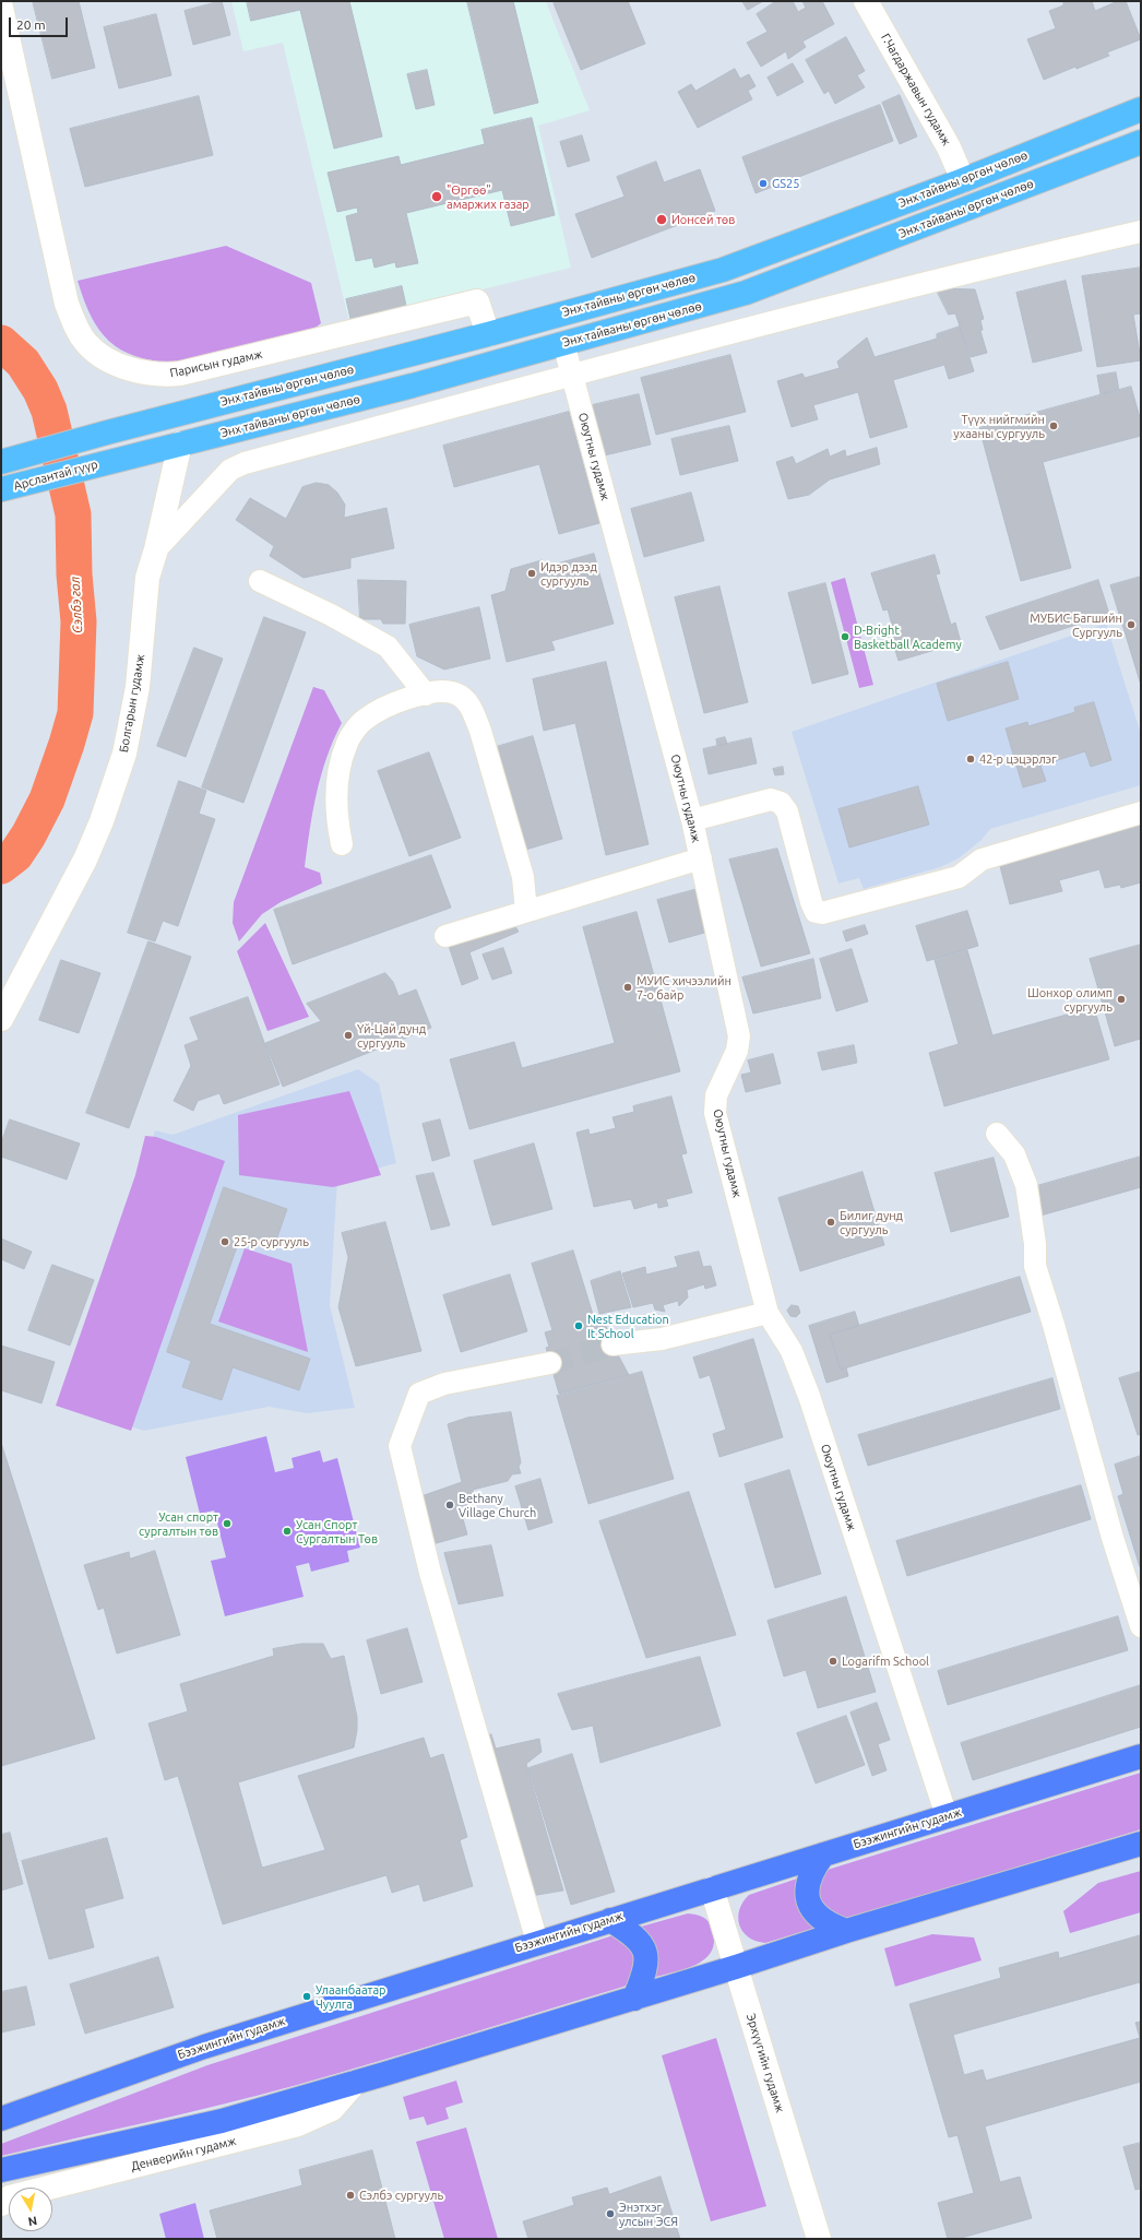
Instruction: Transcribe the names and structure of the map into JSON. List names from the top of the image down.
{
  "streets": {
    "highway": ["Энх тайвны өргөн чөлөө", "Энх тайваны өргөн чөлөө", "Арслантай гүүр"],
    "main road": ["Бээжингийн гудамж"],
    "street": [
      "Г.Чагдаржавын гудамж",
      "Парисын гудамж",
      "Оюутны гудамж",
      "Болгарын гудамж",
      "Эрхүүгийн гудамж",
      "Денверийн гудамж"
    ]
  },
  "crossings": [
    ["Г.Чагдаржавын гудамж", "Энх тайвны өргөн чөлөө"],
    ["Энх тайвны өргөн чөлөө", "Парисын гудамж"],
    ["Энх тайваны өргөн чөлөө", "Оюутны гудамж"],
    ["Энх тайваны өргөн чөлөө", "Арслантай гүүр"],
    ["Энх тайваны өргөн чөлөө", "Болгарын гудамж"],
    ["Оюутны гудамж", "Бээжингийн гудамж"],
    ["Бээжингийн гудамж", "Эрхүүгийн гудамж"]
  ],
  "water": ["Сэлбэ гол"],
  "places": [
    "GS25",
    "\"Өргөө\" амаржих газар",
    "Ионсей төв",
    "Түүх нийгмийн ухааны сургууль",
    "Идэр дээд сургууль",
    "МУБИС Багшийн Сургууль",
    "D-Bright Basketball Academy",
    "42-р цэцэрлэг",
    "МУИС хичээлийн 7-о байр",
    "Шонхор олимп сургууль",
    "Үй-Цай дунд сургууль",
    "Билиг дунд сургууль",
    "25-р сургууль",
    "Nest Education It School",
    "Bethany Village Church",
    "Усан спорт сургалтын төв",
    "Усан Спорт Сургалтын Төв",
    "Logarifm School",
    "Улаанбаатар Чуулга",
    "Сэлбэ сургууль",
    "Энэтхэг улсын ЭСЯ"
  ],
  "scale_bar": "20 m",
  "north": "bottom"
}
